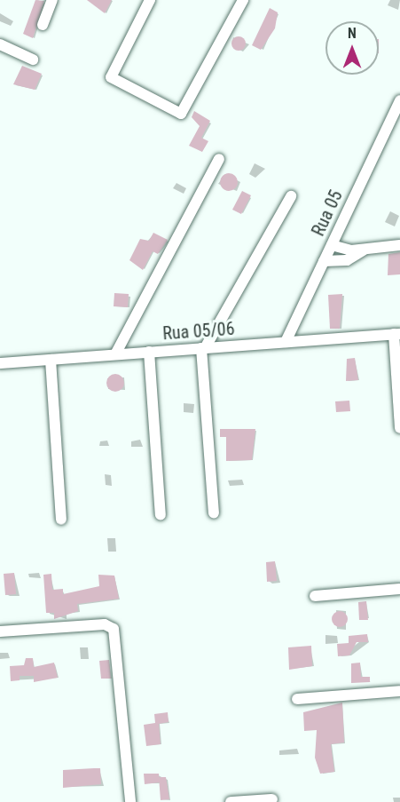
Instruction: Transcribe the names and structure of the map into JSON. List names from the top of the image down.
{
  "streets": {
    "street": ["Rua 05", "Rua 05/06"]
  },
  "crossings": [
    ["Rua 05", "Rua 05/06"]
  ],
  "north": "top"
}
